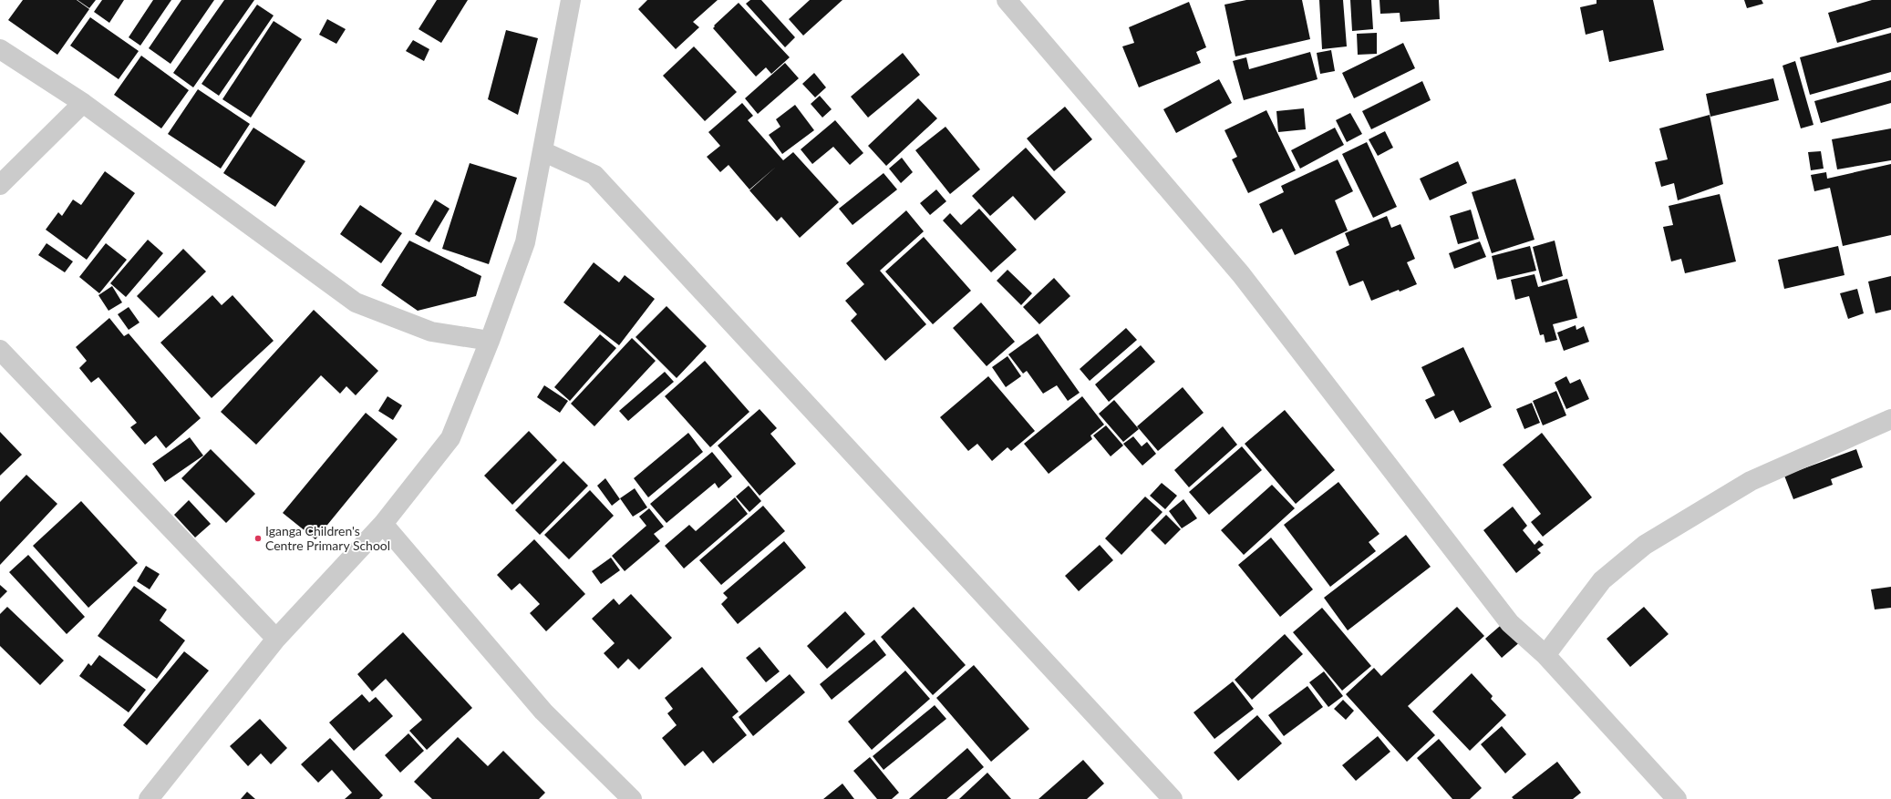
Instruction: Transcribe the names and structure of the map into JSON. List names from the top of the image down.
{
  "places": ["Iganga Children's Centre Primary School"]
}
